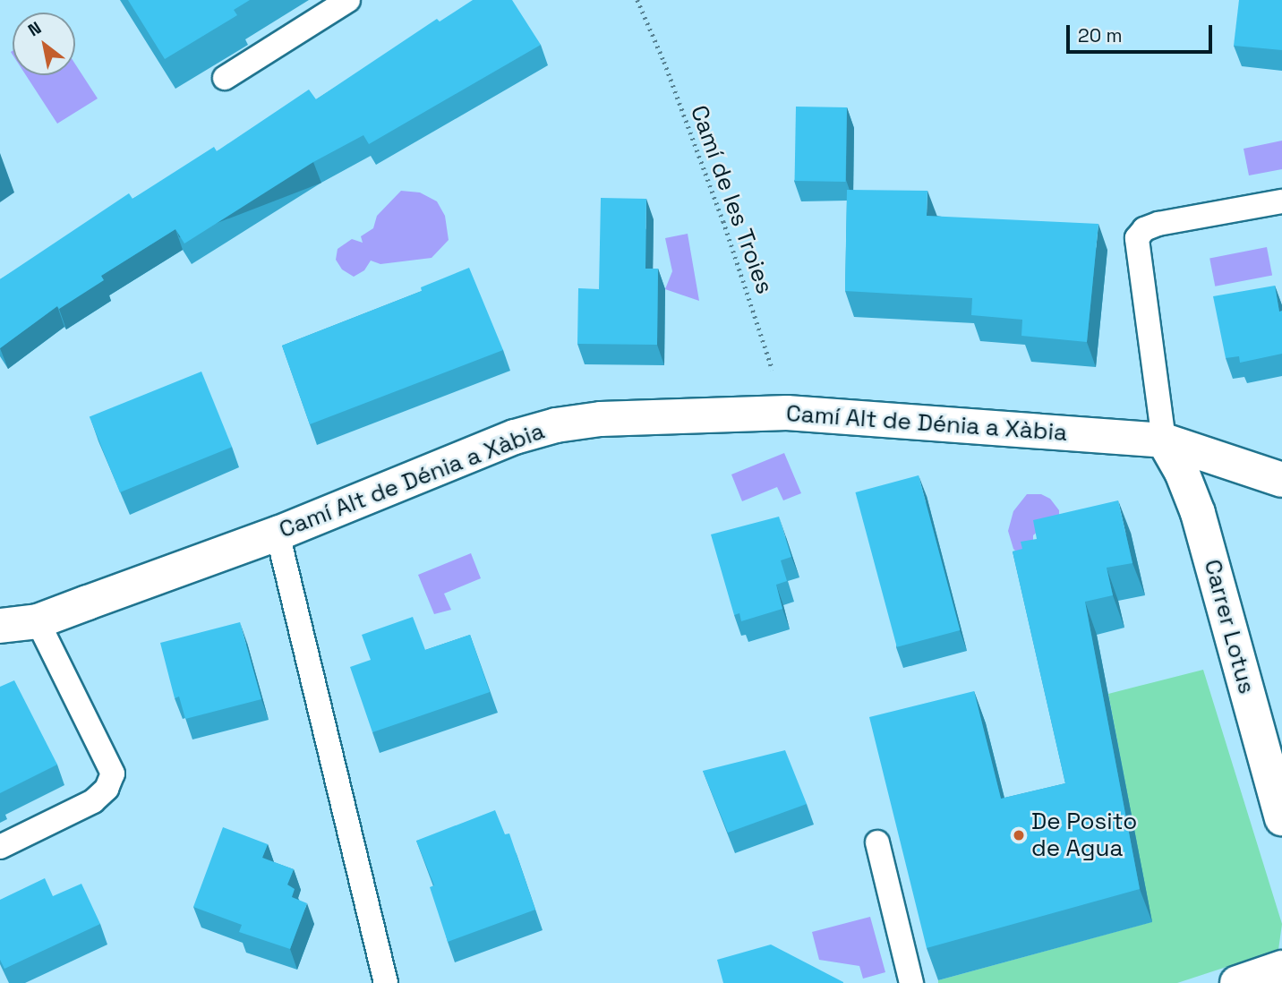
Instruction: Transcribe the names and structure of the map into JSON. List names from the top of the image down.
{
  "streets": {
    "street": ["Camí Alt de Dénia a Xàbia", "Carrer Lotus"],
    "path": ["Camí de les Troies"]
  },
  "crossings": [
    ["Camí de les Troies", "Camí Alt de Dénia a Xàbia"],
    ["Camí Alt de Dénia a Xàbia", "Carrer Lotus"]
  ],
  "places": ["De Posito de Agua"],
  "scale_bar": "20 m",
  "north": "top left"
}
